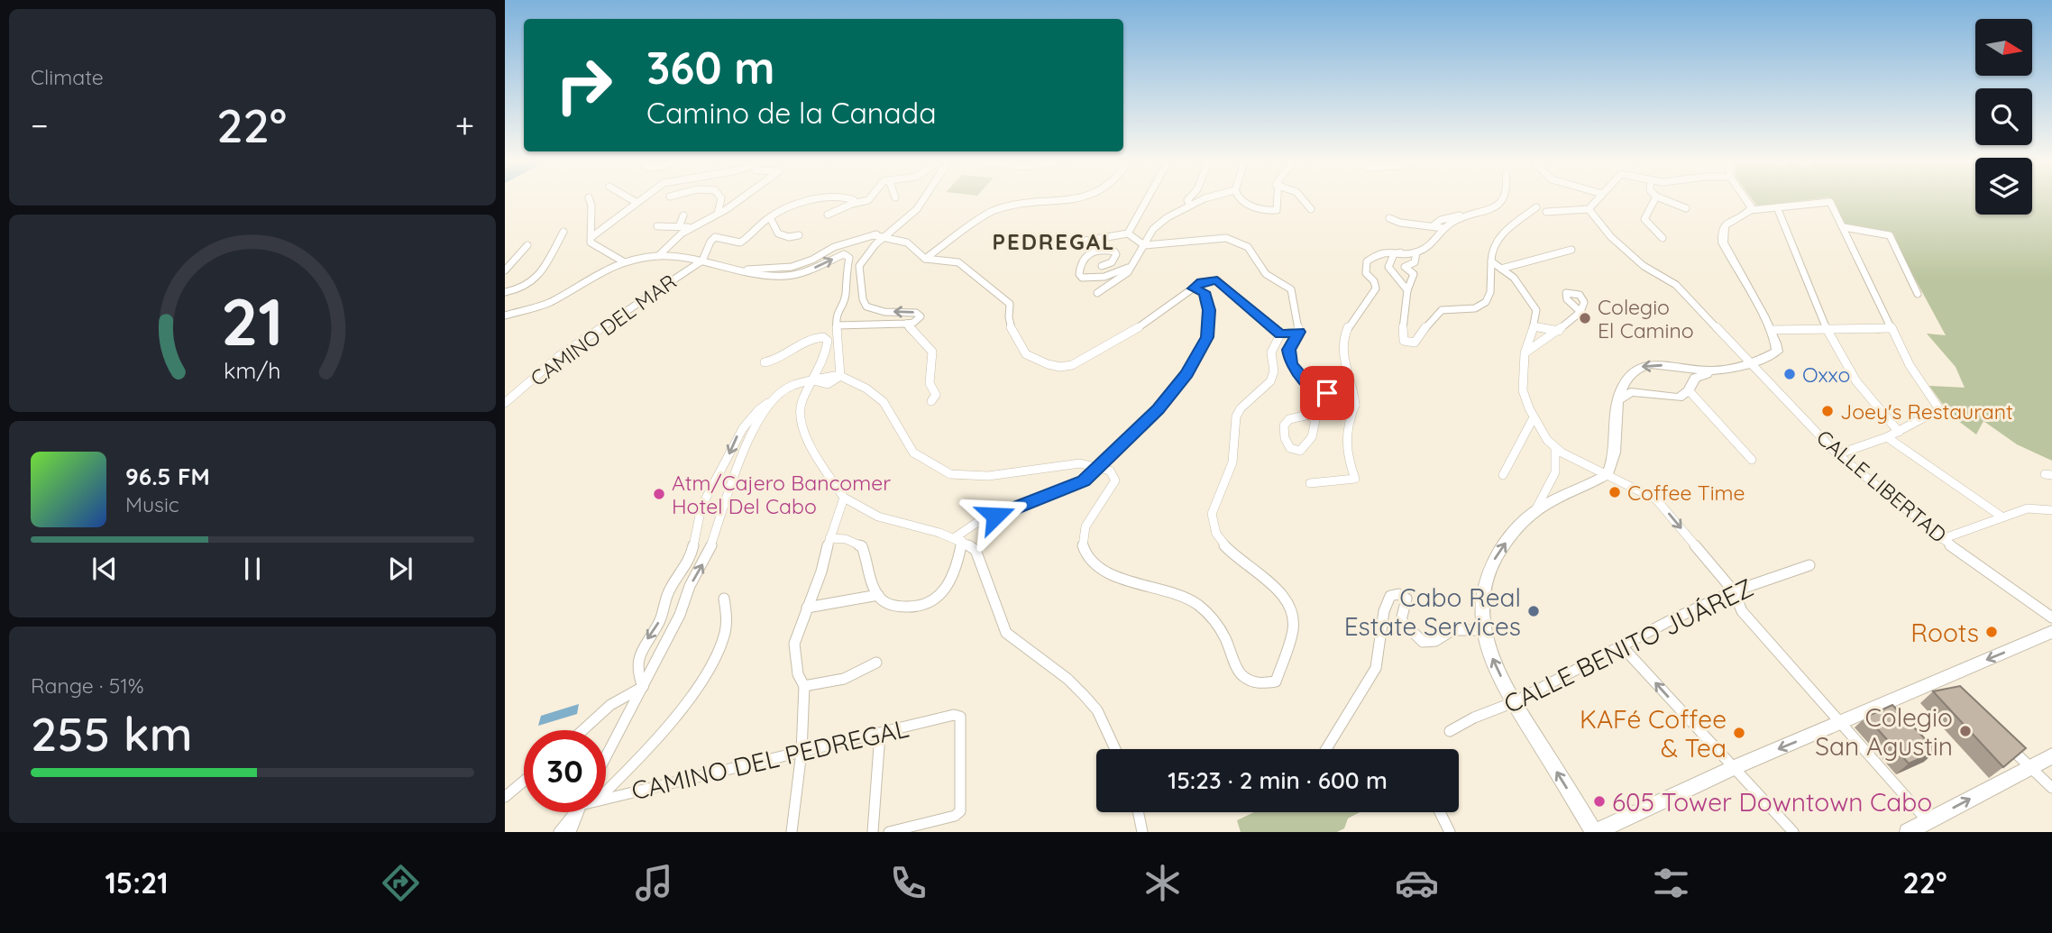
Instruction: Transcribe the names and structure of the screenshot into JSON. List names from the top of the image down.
{
  "streets": {
    "street": [
      "CAMINO DEL MAR",
      "CALLE LIBERTAD",
      "CALLE BENITO JUÁREZ",
      "CAMINO DEL PEDREGAL"
    ]
  },
  "districts": ["PEDREGAL"],
  "places": [
    "Colegio El Camino",
    "Oxxo",
    "Joey's Restaurant",
    "Coffee Time",
    "Atm/Cajero Bancomer Hotel Del Cabo",
    "Cabo Real Estate Services",
    "Roots",
    "Colegio San Agustin",
    "KAFé Coffee & Tea",
    "605 Tower Downtown Cabo"
  ],
  "north": "right",
  "page": {
    "tile": [
      "Climate",
      ["Range · 51%", "255 km"]
    ],
    "turn": ["360 m", "Camino de la Canada"],
    "heat": ["−", "22°", "+"],
    "song": ["96.5 FM", "Music"],
    "limit": "30",
    "trip": "15:23 · 2 min · 600 m",
    "tabs": ["15:21", "22°"],
    "gauge": ["21", "km/h"]
  }
}
